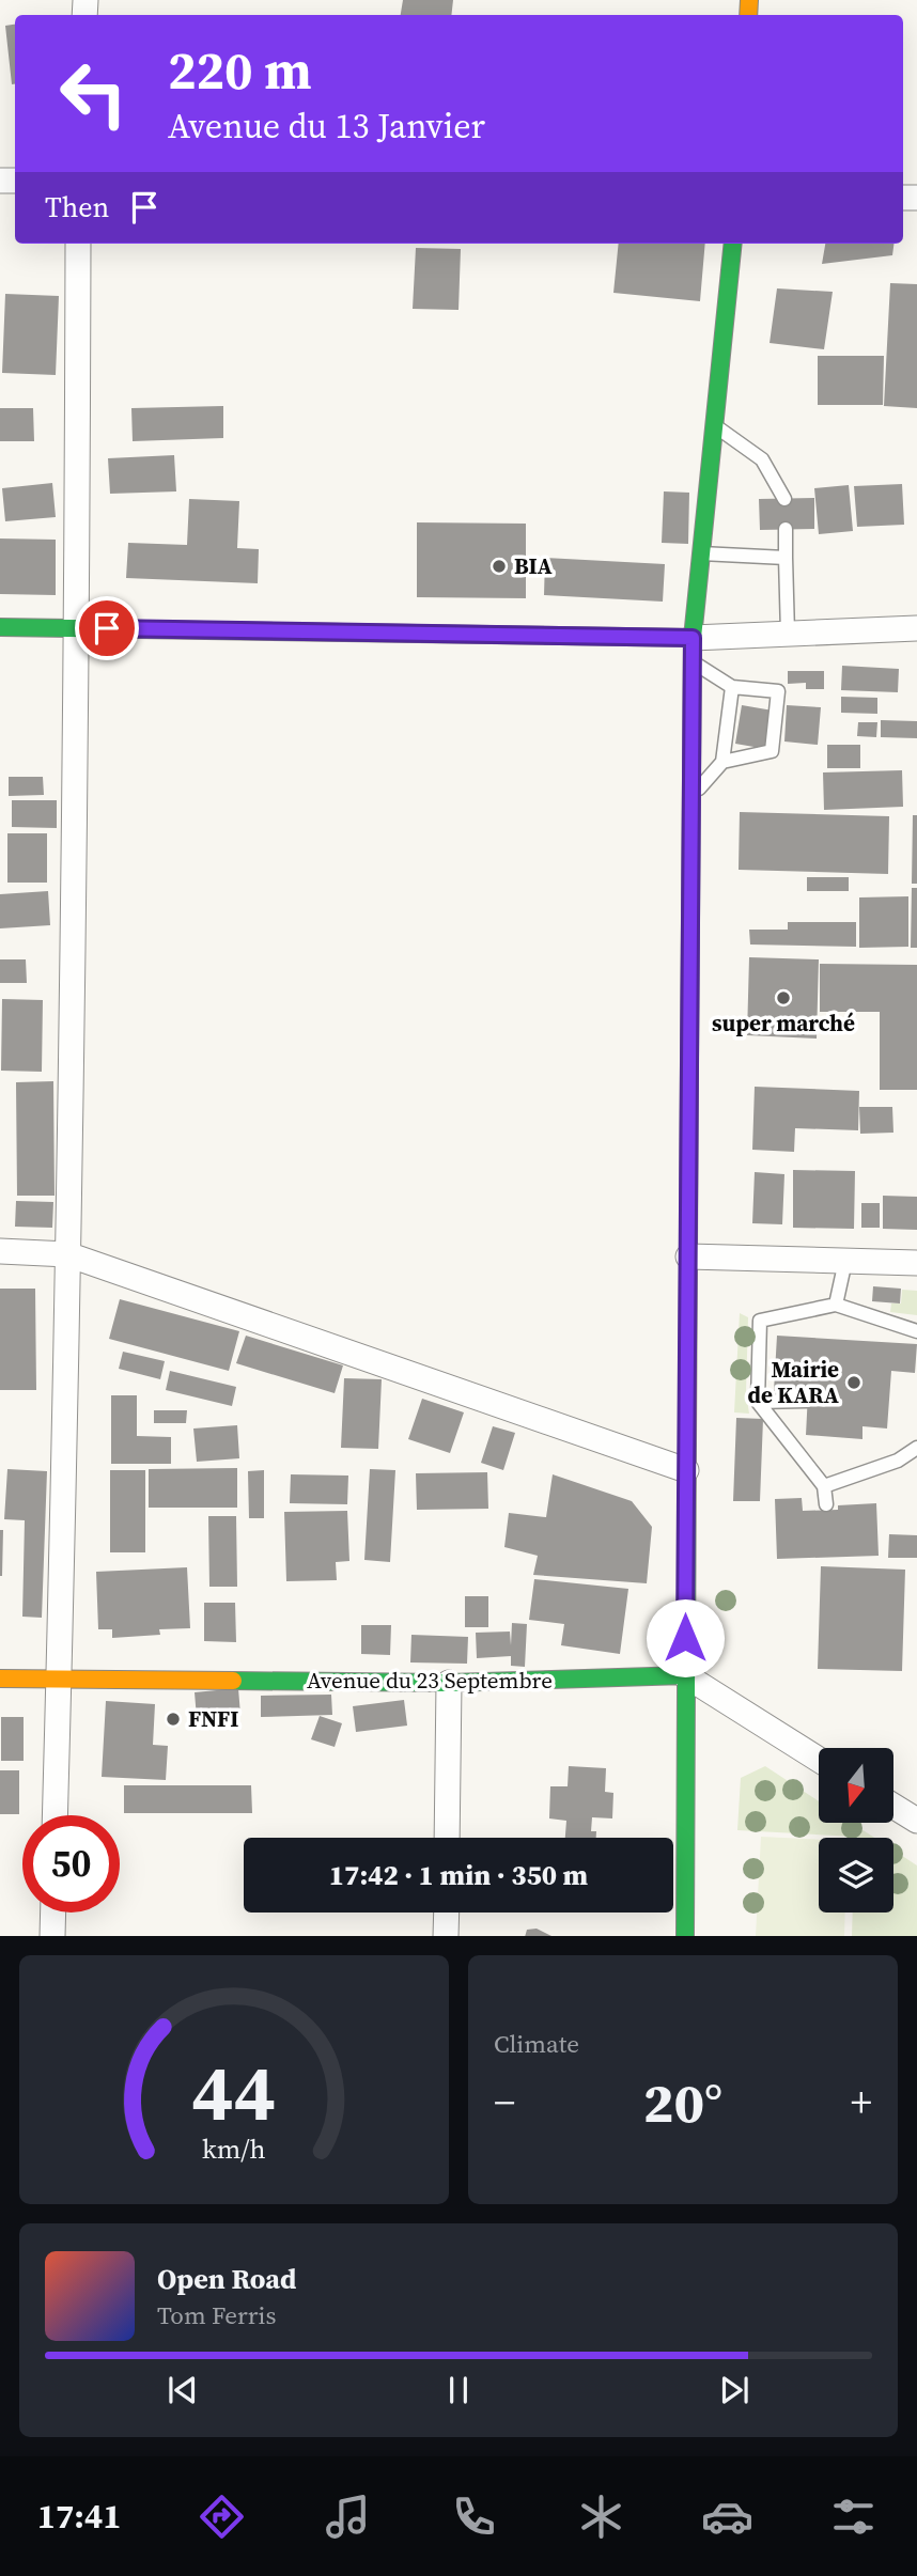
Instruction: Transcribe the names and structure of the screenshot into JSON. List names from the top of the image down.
{
  "streets": {
    "main road": ["Avenue du 23 Septembre"]
  },
  "places": [
    "BIA",
    "super marché",
    "Mairie de KARA",
    "FNFI"
  ],
  "north": "bottom",
  "page": {
    "turn": ["220 m", "Avenue du 13 Janvier"],
    "then": "Then",
    "limit": "50",
    "trip": "17:42 · 1 min · 350 m",
    "tile": "Climate",
    "heat": ["−", "20°", "+"],
    "song": ["Open Road", "Tom Ferris"],
    "tabs": "17:41",
    "gauge": ["44", "km/h"]
  }
}
